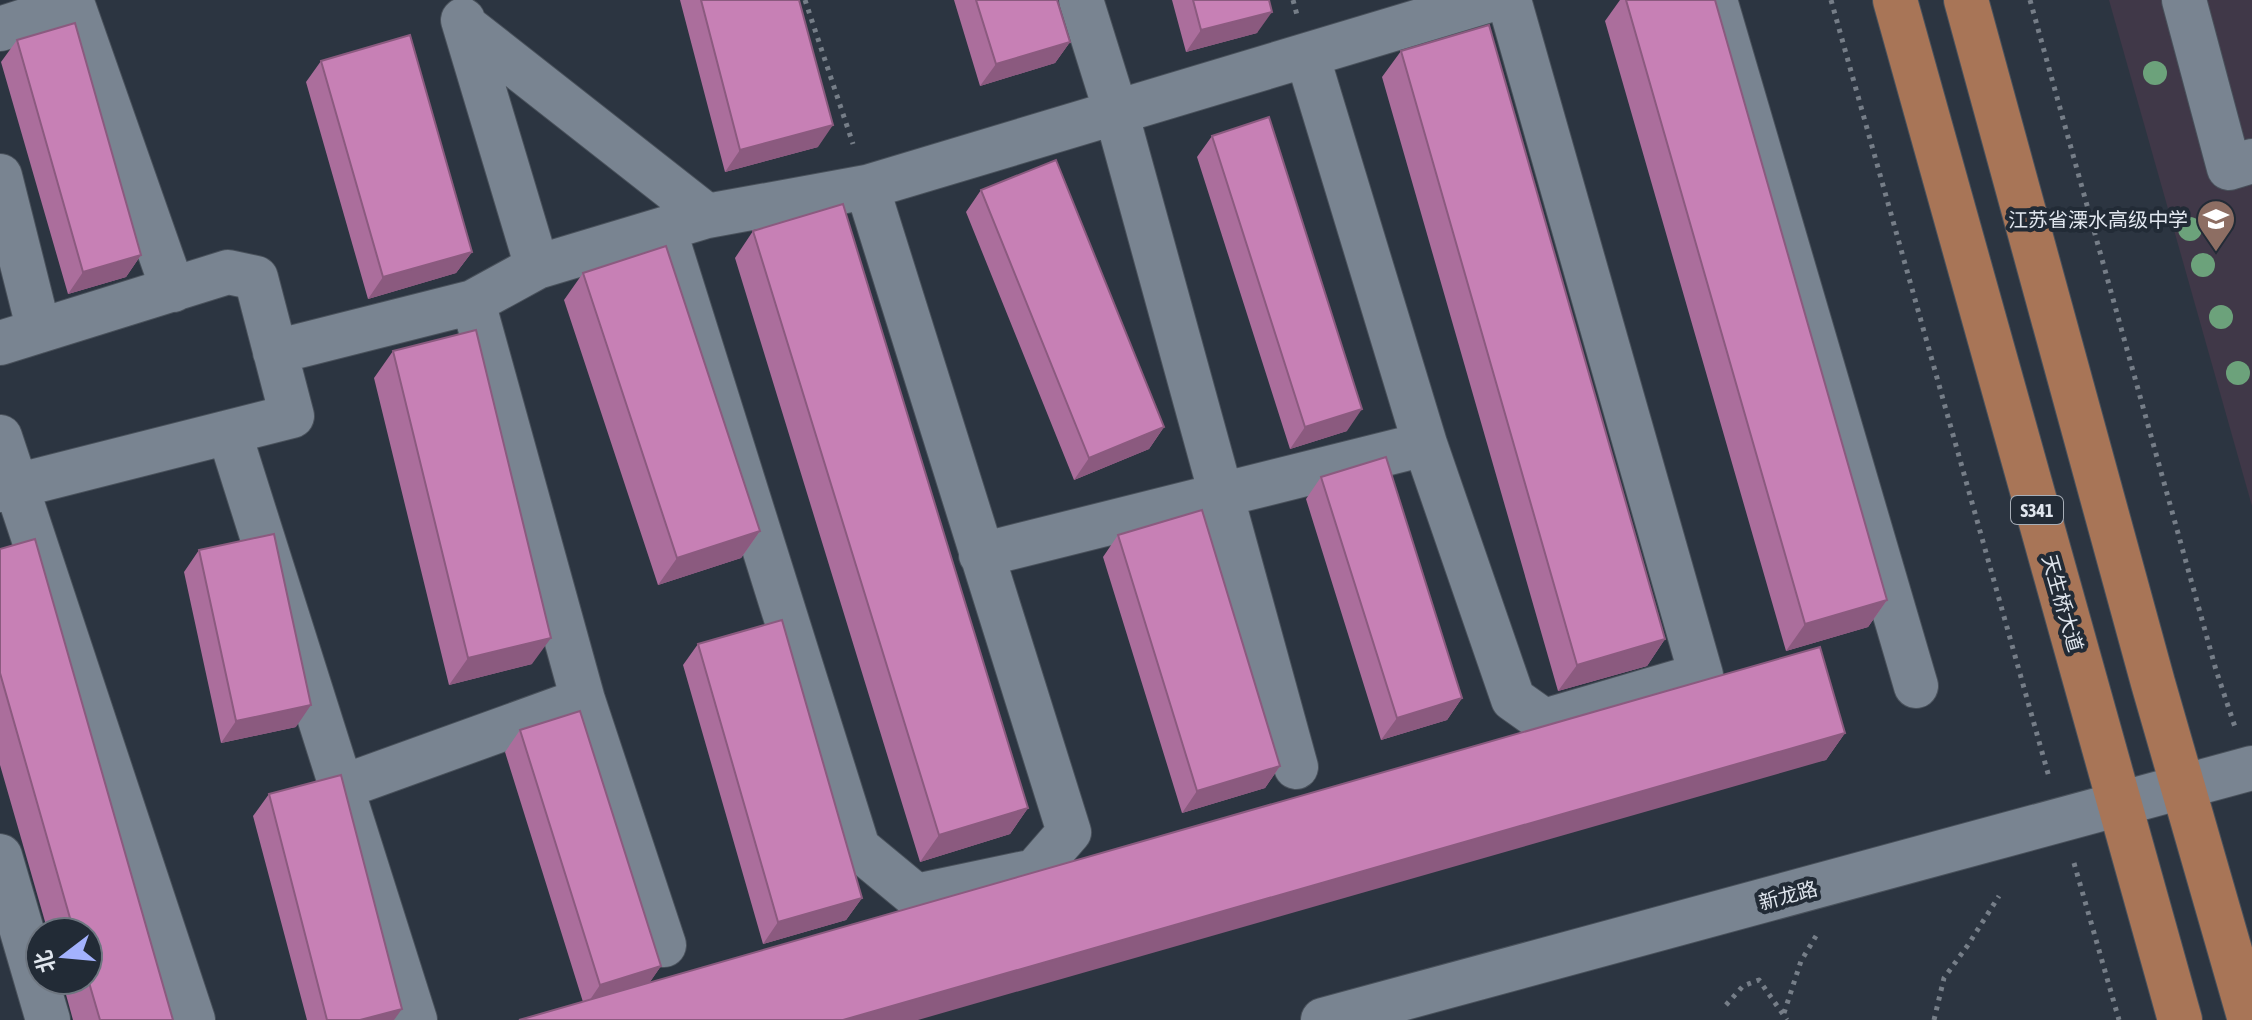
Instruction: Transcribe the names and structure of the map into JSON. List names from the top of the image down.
{
  "streets": {
    "main road": ["S341", "天生桥大道"],
    "street": ["新龙路"]
  },
  "crossings": [
    ["天生桥大道", "新龙路"]
  ],
  "places": {
    "school or university": ["江苏省溧水高级中学"]
  },
  "north": "left"
}
